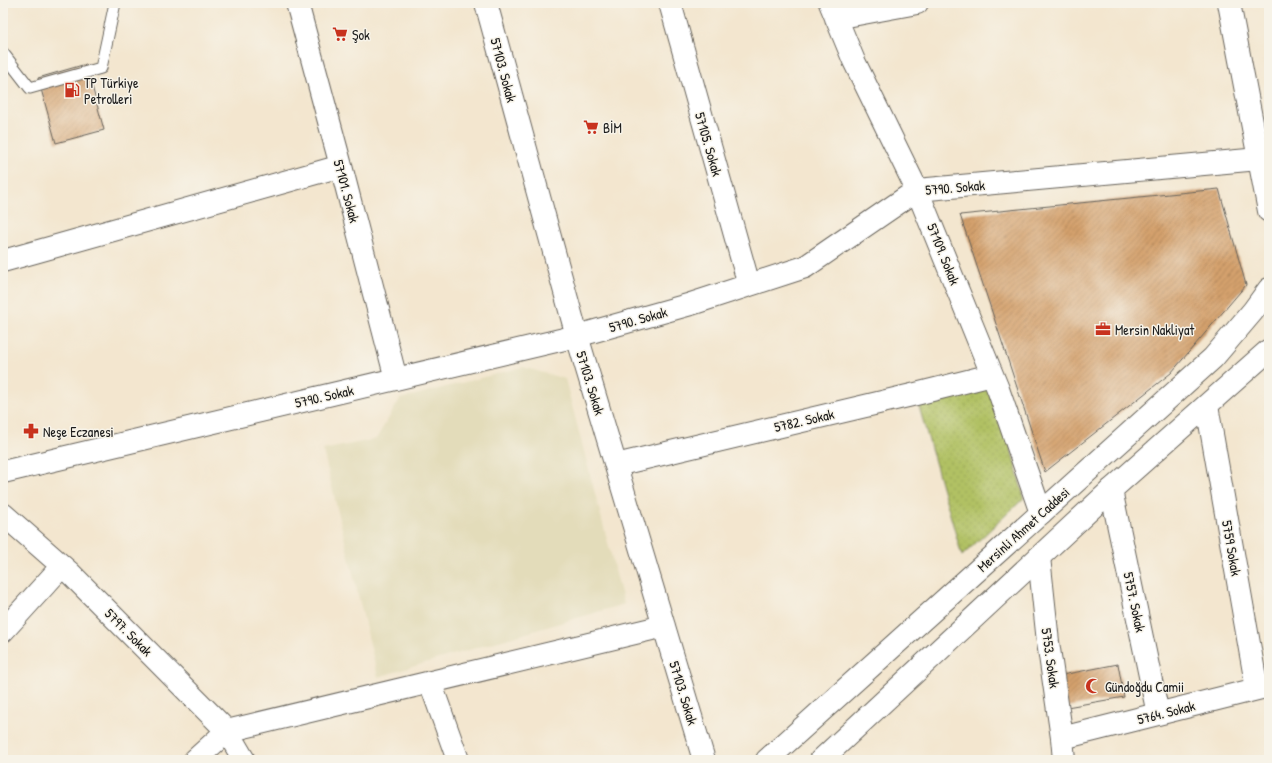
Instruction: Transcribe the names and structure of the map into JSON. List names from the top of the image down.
{
  "streets": {
    "street": [
      "57103. Sokak",
      "57105. Sokak",
      "5790. Sokak",
      "57101. Sokak",
      "57109. Sokak",
      "5782. Sokak",
      "Mersinli Ahmet Caddesi",
      "5759 Sokak",
      "5757. Sokak",
      "5797. Sokak",
      "5753. Sokak",
      "5764. Sokak"
    ]
  },
  "crossings": [
    ["57103. Sokak", "5790. Sokak"],
    ["57103. Sokak", "5782. Sokak"],
    ["57105. Sokak", "5790. Sokak"],
    ["5790. Sokak", "57101. Sokak"],
    ["5790. Sokak", "57109. Sokak"],
    ["57109. Sokak", "5782. Sokak"],
    ["57109. Sokak", "Mersinli Ahmet Caddesi"],
    ["5759 Sokak", "5764. Sokak"],
    ["5757. Sokak", "5764. Sokak"],
    ["5753. Sokak", "5764. Sokak"]
  ],
  "places": {
    "supermarket": ["Şok", "BİM"],
    "fuel station": ["TP Türkiye Petrolleri"],
    "office": ["Mersin Nakliyat"],
    "pharmacy": ["Neşe Eczanesi"],
    "mosque": ["Gündoğdu Camii"]
  }
}
